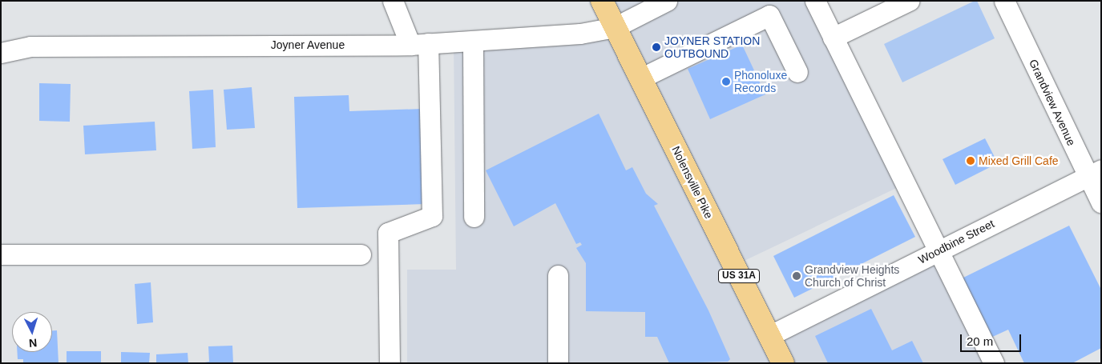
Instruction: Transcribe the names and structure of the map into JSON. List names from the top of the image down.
{
  "streets": {
    "main road": ["Nolensville Pike", "US 31A"],
    "street": ["Joyner Avenue", "Grandview Avenue", "Woodbine Street"]
  },
  "crossings": [
    ["Joyner Avenue", "Nolensville Pike"],
    ["Grandview Avenue", "Woodbine Street"],
    ["Nolensville Pike", "Woodbine Street"]
  ],
  "places": [
    "JOYNER STATION OUTBOUND",
    "Phonoluxe Records",
    "Mixed Grill Cafe",
    "Grandview Heights Church of Christ"
  ],
  "scale_bar": "20 m",
  "north": "bottom"
}
